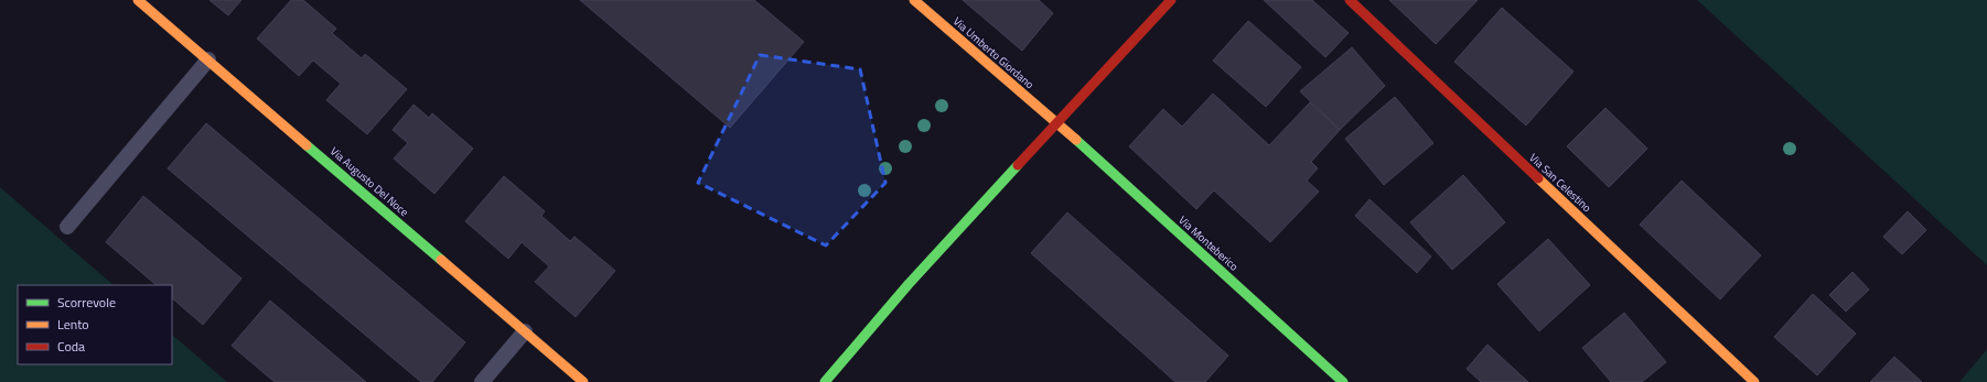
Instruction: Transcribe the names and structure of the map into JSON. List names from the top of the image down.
{
  "streets": {
    "street": [
      "Via Umberto Giordano",
      "Via Augusto Del Noce",
      "Via San Celestino",
      "Via Monteberico"
    ]
  },
  "crossings": [
    ["Via Umberto Giordano", "Via Monteberico"]
  ],
  "legend": ["Scorrevole", "Lento", "Coda"]
}
